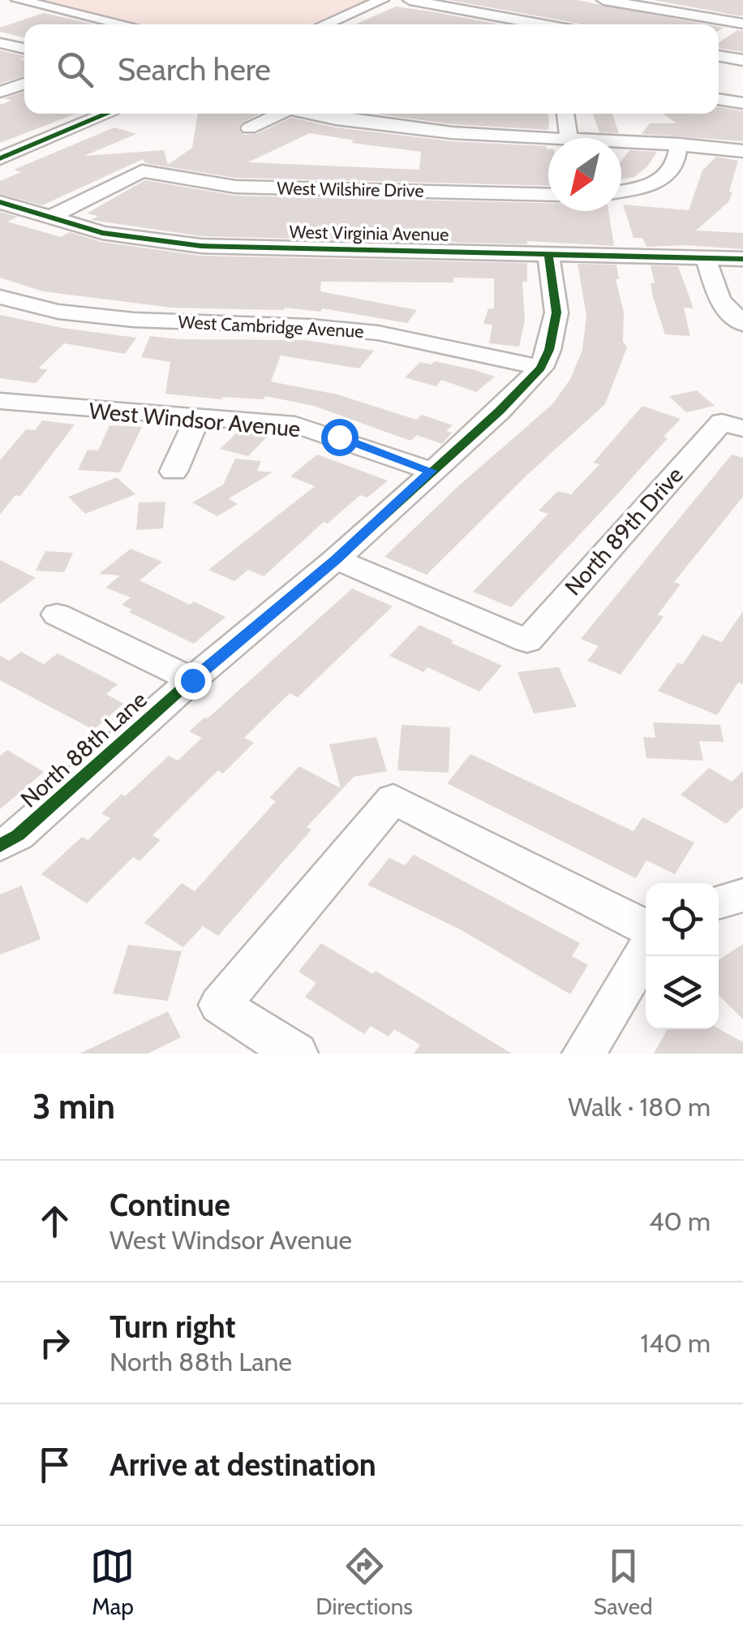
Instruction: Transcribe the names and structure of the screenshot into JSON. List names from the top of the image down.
{
  "streets": {
    "street": [
      "West Wilshire Drive",
      "West Virginia Avenue",
      "West Cambridge Avenue",
      "West Windsor Avenue",
      "North 89th Drive",
      "North 88th Lane"
    ]
  },
  "crossings": [
    ["West Wilshire Drive", "West Virginia Avenue"],
    ["West Virginia Avenue", "North 88th Lane"],
    ["West Cambridge Avenue", "North 88th Lane"],
    ["West Windsor Avenue", "North 88th Lane"],
    ["North 89th Drive", "North 88th Lane"]
  ],
  "north": "bottom left",
  "page": {
    "search": "Search here",
    "heading": ["3 min", "Walk · 180 m"],
    "list": [
      ["Continue", "West Windsor Avenue", "40 m"],
      ["Turn right", "North 88th Lane", "140 m"],
      "Arrive at destination"
    ],
    "nav": ["Map", "Directions", "Saved"]
  }
}
